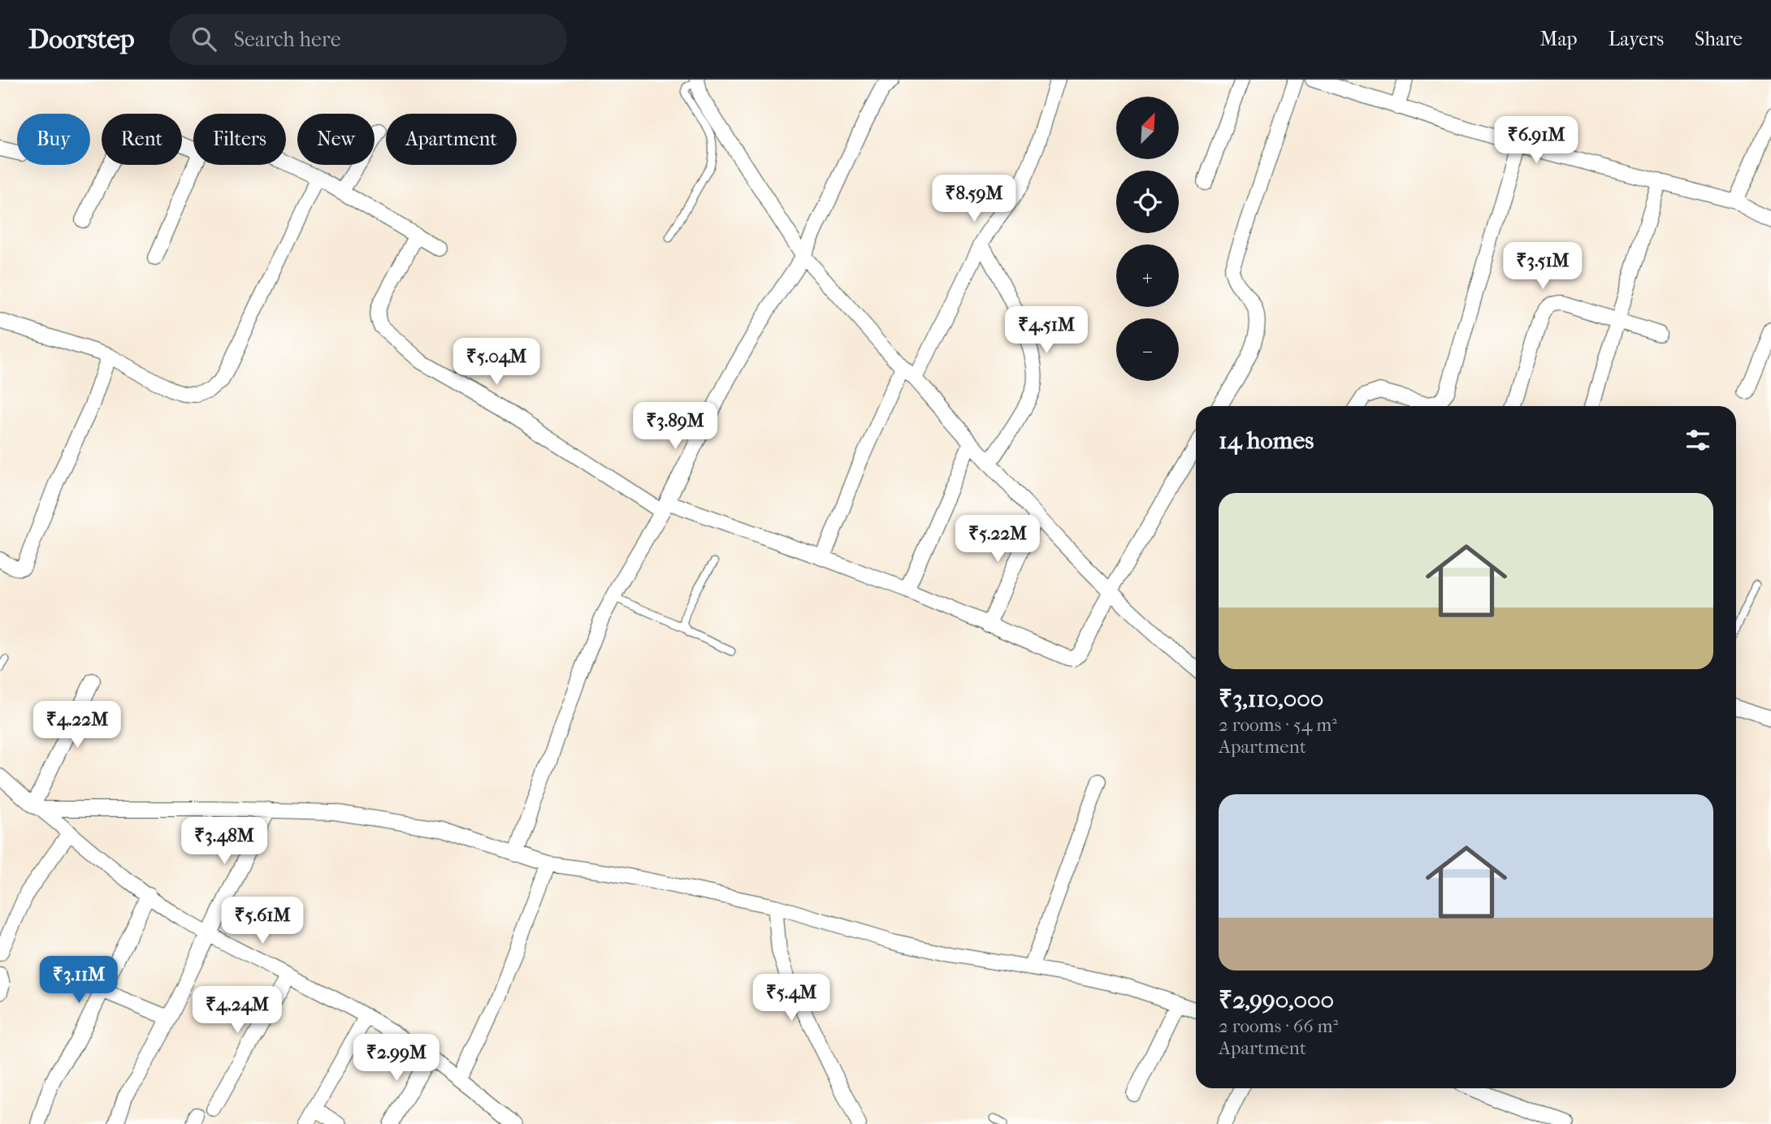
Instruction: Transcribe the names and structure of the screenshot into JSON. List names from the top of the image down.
{
  "north": "top right",
  "page": {
    "header": "Doorstep",
    "search": "Search here",
    "nav": ["Map", "Layers", "Share"],
    "map_buttons": ["+", "−"],
    "chip": [
      "Buy",
      "Rent",
      "Filters",
      "New",
      "Apartment"
    ],
    "price": [
      "₹6.91M",
      "₹8.59M",
      "₹3.51M",
      "₹4.51M",
      "₹5.04M",
      "₹3.89M",
      "₹5.22M",
      "₹4.22M",
      "₹3.48M",
      "₹5.61M",
      "₹3.11M",
      "₹5.4M",
      "₹4.24M",
      "₹2.99M"
    ],
    "heading": "14 homes",
    "list": [
      {
        "name": "₹3,110,000",
        "note": "2 rooms · 54 m² · Apartment"
      },
      {
        "name": "₹2,990,000",
        "note": "2 rooms · 66 m² · Apartment"
      }
    ]
  }
}
